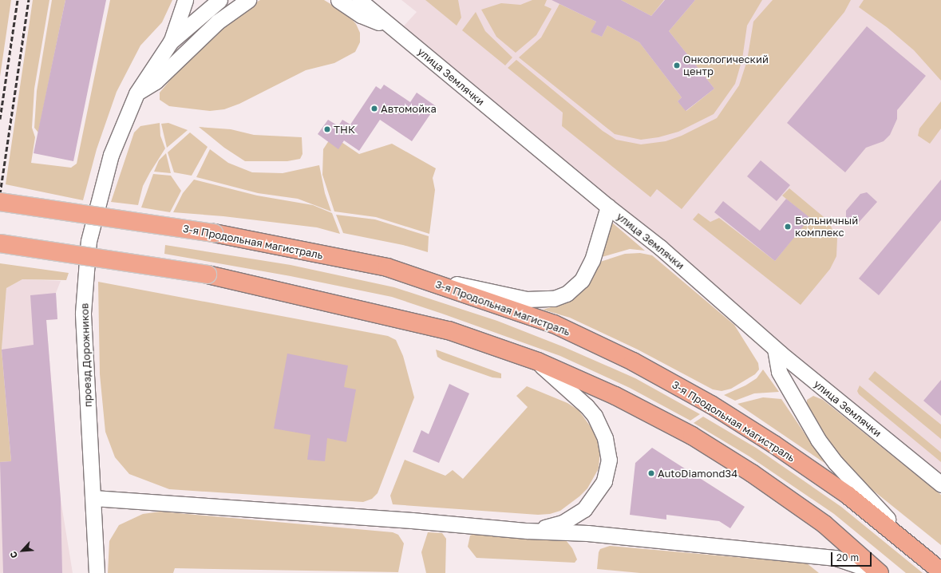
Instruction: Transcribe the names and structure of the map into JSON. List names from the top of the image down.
{
  "streets": {
    "highway": ["3-я Продольная магистраль"],
    "main road": ["улица Землячки", "проезд Дорожников"]
  },
  "places": [
    "Онкологический центр",
    "Автомойка",
    "ТНК",
    "Больничный комплекс",
    "AutoDiamond34"
  ],
  "scale_bar": "20 m",
  "north": "bottom left"
}
